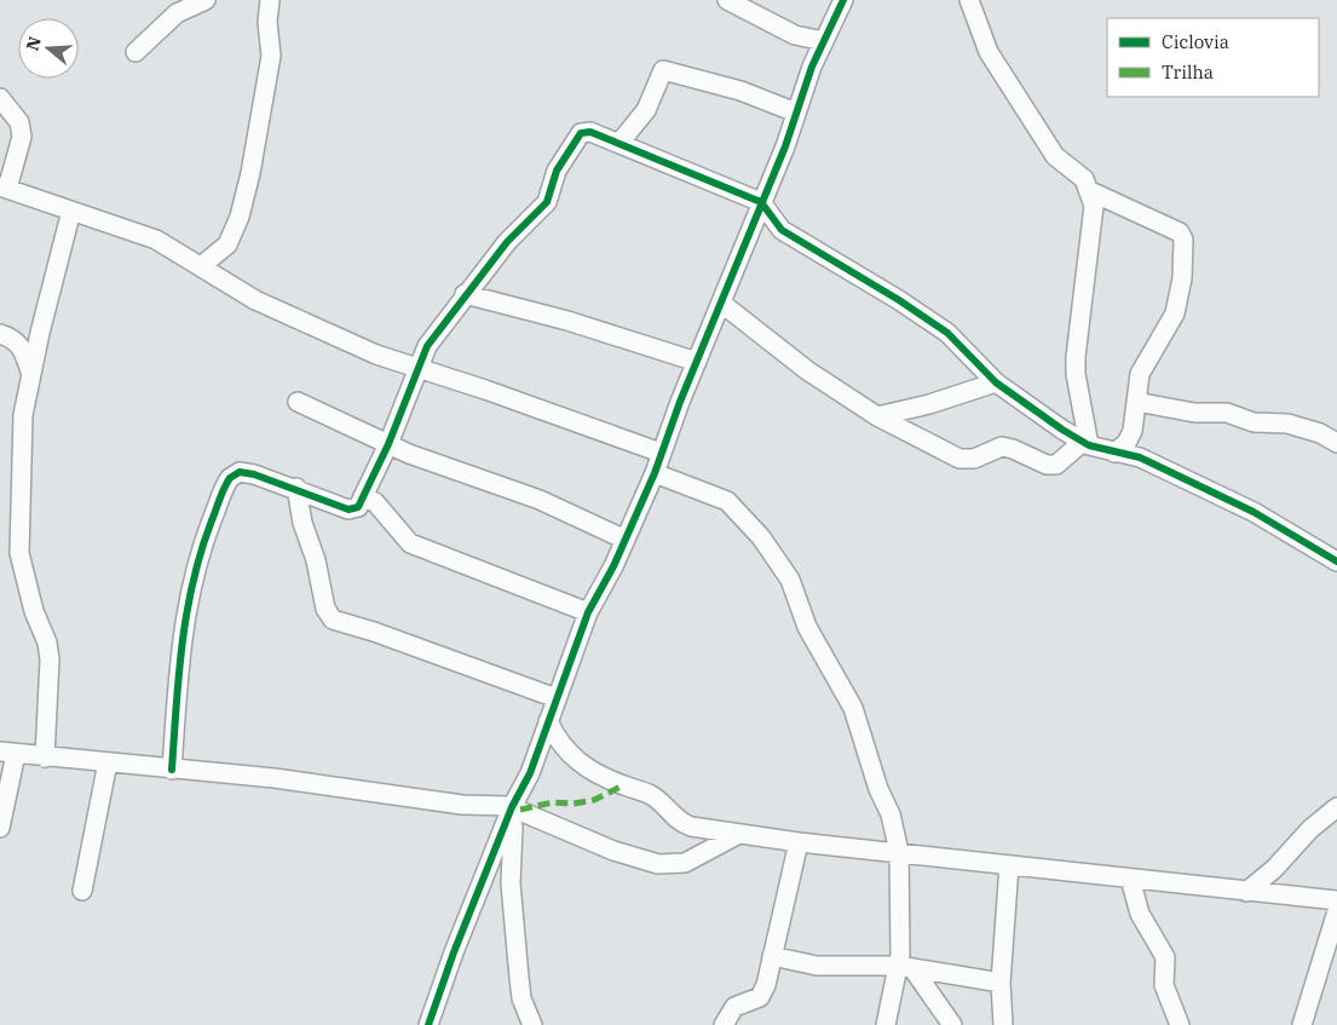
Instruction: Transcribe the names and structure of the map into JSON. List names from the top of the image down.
{
  "legend": ["Ciclovia", "Trilha"],
  "north": "left"
}
